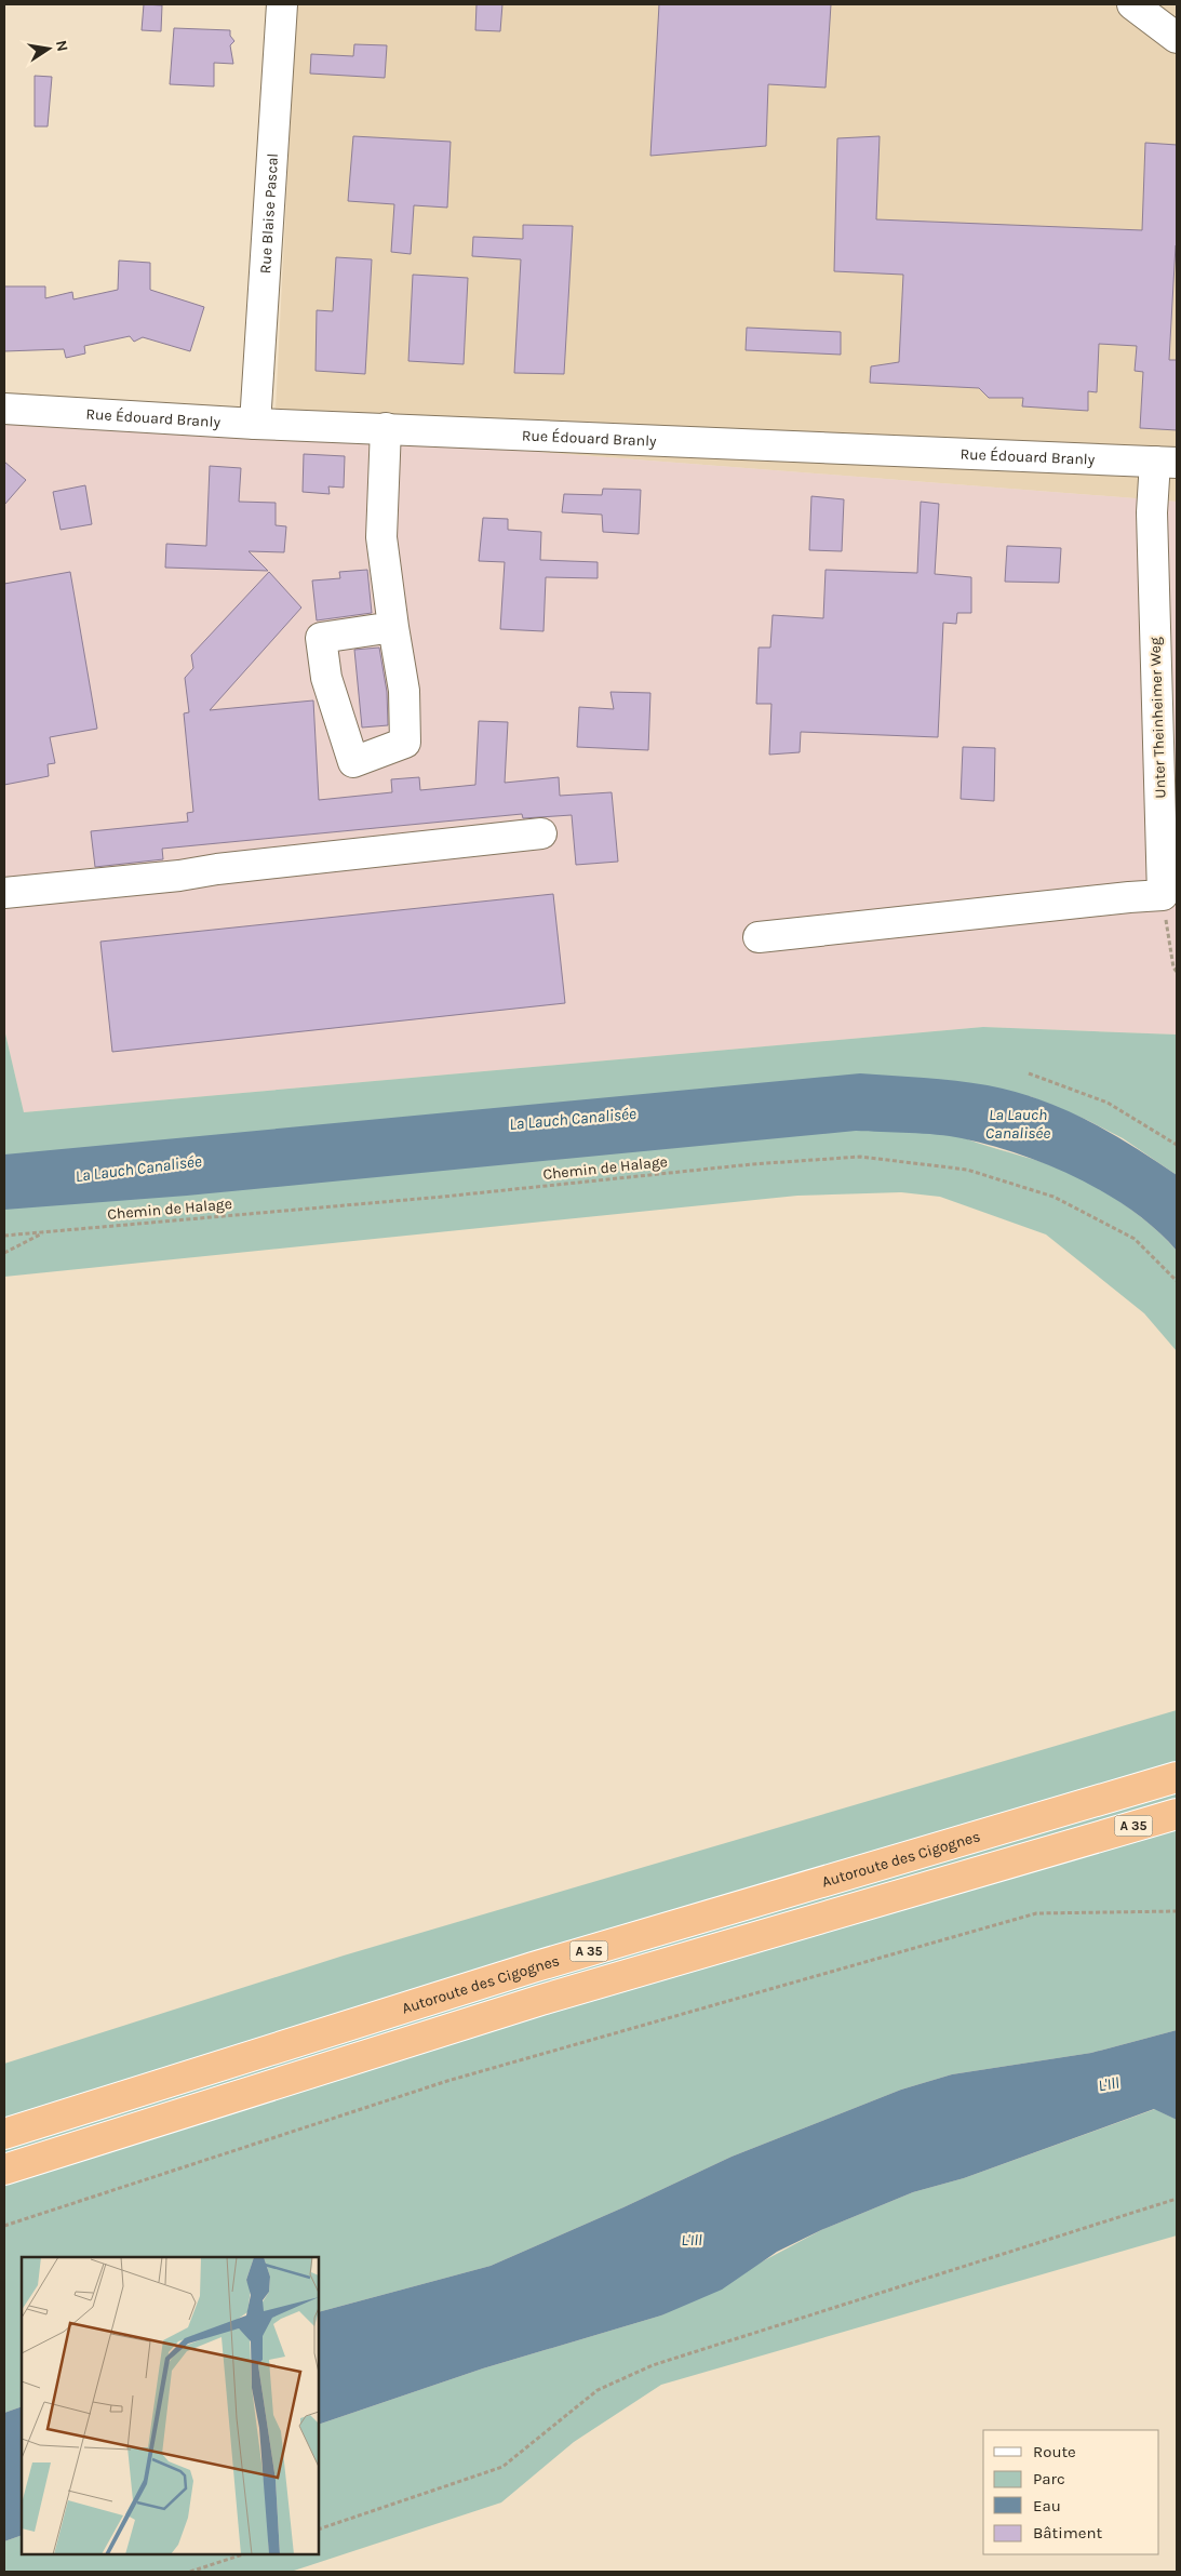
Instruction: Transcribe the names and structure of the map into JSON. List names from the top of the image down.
{
  "streets": {
    "highway": ["A 35", "Autoroute des Cigognes"],
    "street": ["Rue Blaise Pascal", "Rue Édouard Branly", "Unter Theinheimer Weg"],
    "path": ["Chemin de Halage"]
  },
  "crossings": [
    ["Rue Blaise Pascal", "Rue Édouard Branly"],
    ["Rue Édouard Branly", "Unter Theinheimer Weg"]
  ],
  "water": ["La Lauch Canalisée", "L'Ill"],
  "legend": [
    "Route",
    "Parc",
    "Eau",
    "Bâtiment"
  ],
  "north": "right"
}
